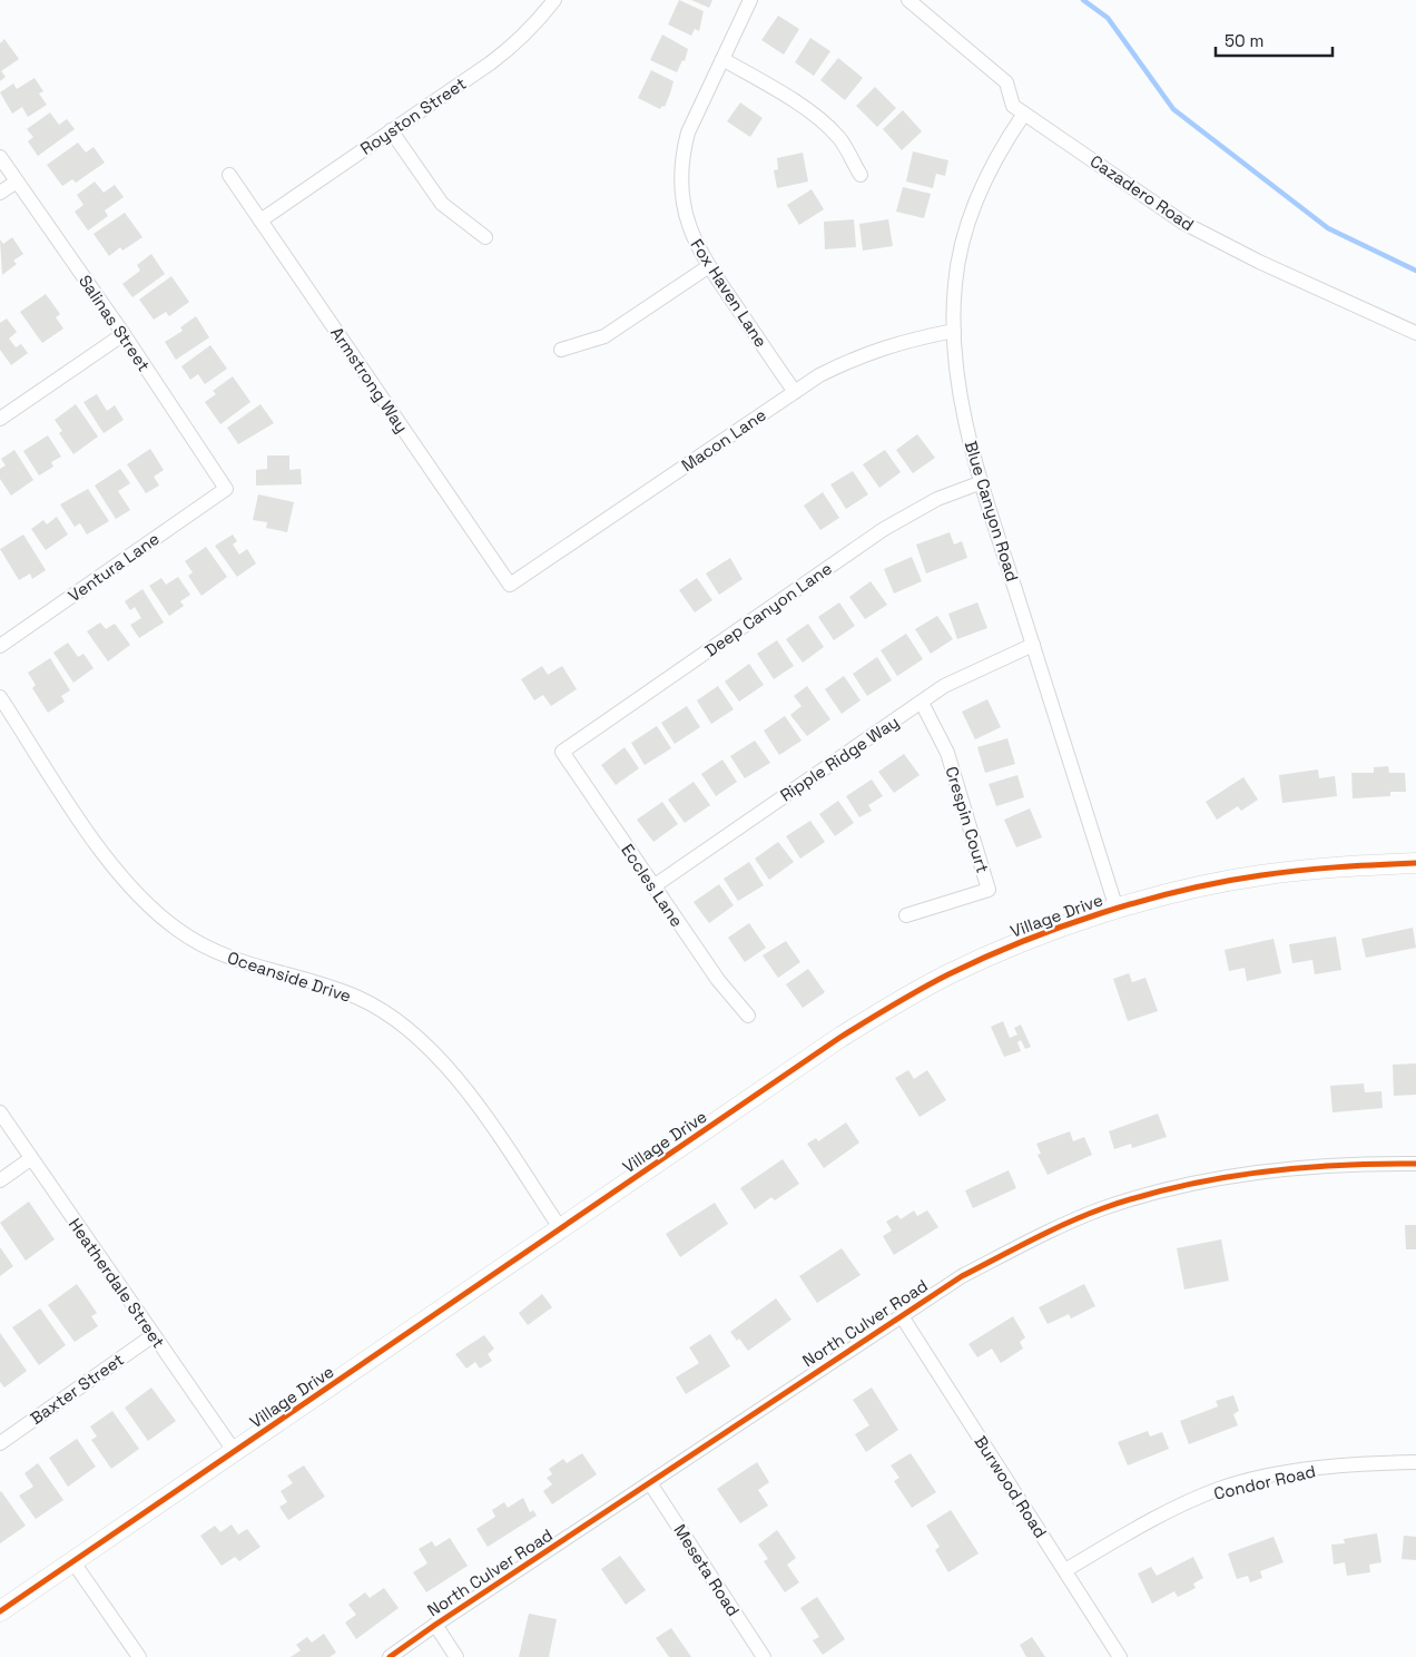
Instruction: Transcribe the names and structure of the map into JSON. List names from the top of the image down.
{
  "streets": {
    "main road": ["Village Drive"],
    "street": [
      "Royston Street",
      "Cazadero Road",
      "Fox Haven Lane",
      "Salinas Street",
      "Armstrong Way",
      "Macon Lane",
      "Blue Canyon Road",
      "Ventura Lane",
      "Deep Canyon Lane",
      "Ripple Ridge Way",
      "Crespin Court",
      "Eccles Lane",
      "Oceanside Drive",
      "Heatherdale Street",
      "North Culver Road",
      "Baxter Street",
      "Condor Road",
      "Burwood Road",
      "Meseta Road"
    ]
  },
  "crossings": [
    ["Royston Street", "Armstrong Way"],
    ["Cazadero Road", "Blue Canyon Road"],
    ["Fox Haven Lane", "Macon Lane"],
    ["Salinas Street", "Ventura Lane"],
    ["Armstrong Way", "Macon Lane"],
    ["Macon Lane", "Blue Canyon Road"],
    ["Blue Canyon Road", "Deep Canyon Lane"],
    ["Blue Canyon Road", "Ripple Ridge Way"],
    ["Blue Canyon Road", "Village Drive"],
    ["Deep Canyon Lane", "Eccles Lane"],
    ["Ripple Ridge Way", "Crespin Court"],
    ["Ripple Ridge Way", "Eccles Lane"],
    ["Village Drive", "Oceanside Drive"],
    ["Village Drive", "Heatherdale Street"],
    ["Heatherdale Street", "Baxter Street"],
    ["North Culver Road", "Burwood Road"],
    ["North Culver Road", "Meseta Road"],
    ["Condor Road", "Burwood Road"]
  ],
  "scale_bar": "50 m"
}
